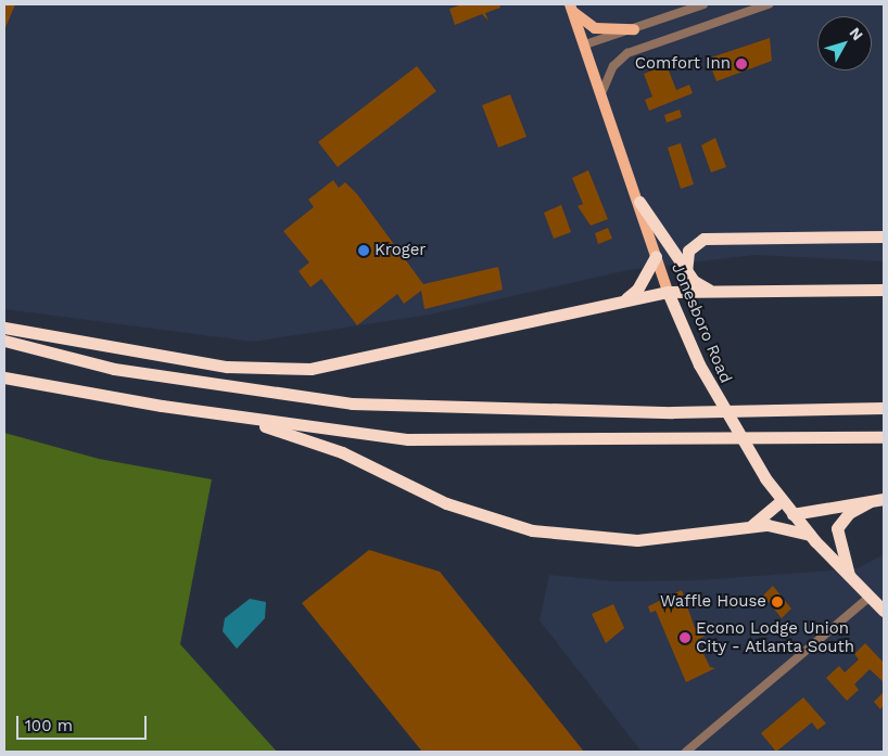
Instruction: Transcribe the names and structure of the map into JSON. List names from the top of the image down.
{
  "streets": {
    "highway": ["Jonesboro Road"]
  },
  "places": [
    "Comfort Inn",
    "Kroger",
    "Waffle House",
    "Econo Lodge Union City - Atlanta South"
  ],
  "scale_bar": "100 m",
  "north": "top right"
}
